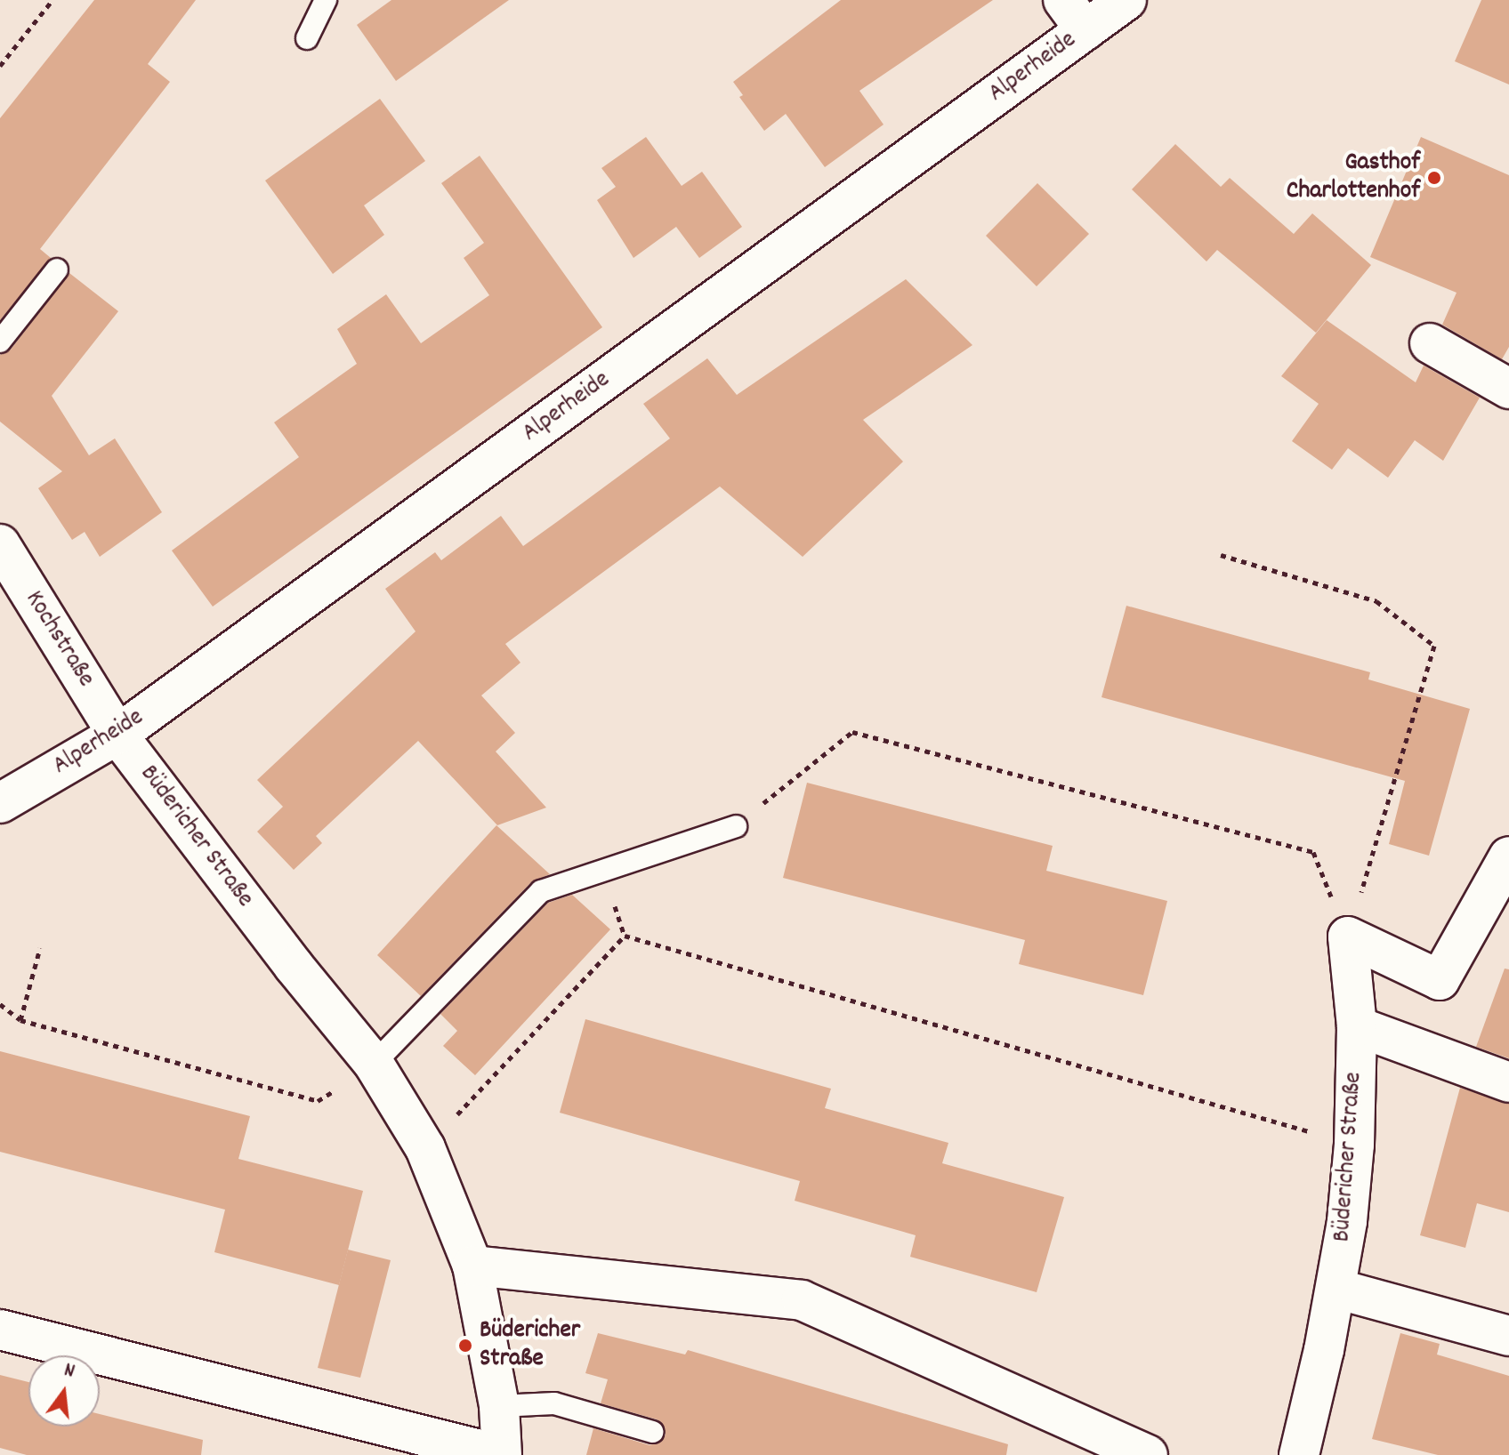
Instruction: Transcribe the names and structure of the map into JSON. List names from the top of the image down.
{
  "streets": {
    "street": ["Alperheide", "Kochstraße", "Büdericher Straße"]
  },
  "crossings": [
    ["Alperheide", "Kochstraße"],
    ["Alperheide", "Büdericher Straße"],
    ["Kochstraße", "Büdericher Straße"]
  ],
  "places": ["Gasthof Charlottenhof", "Büdericher Straße"],
  "north": "top"
}
